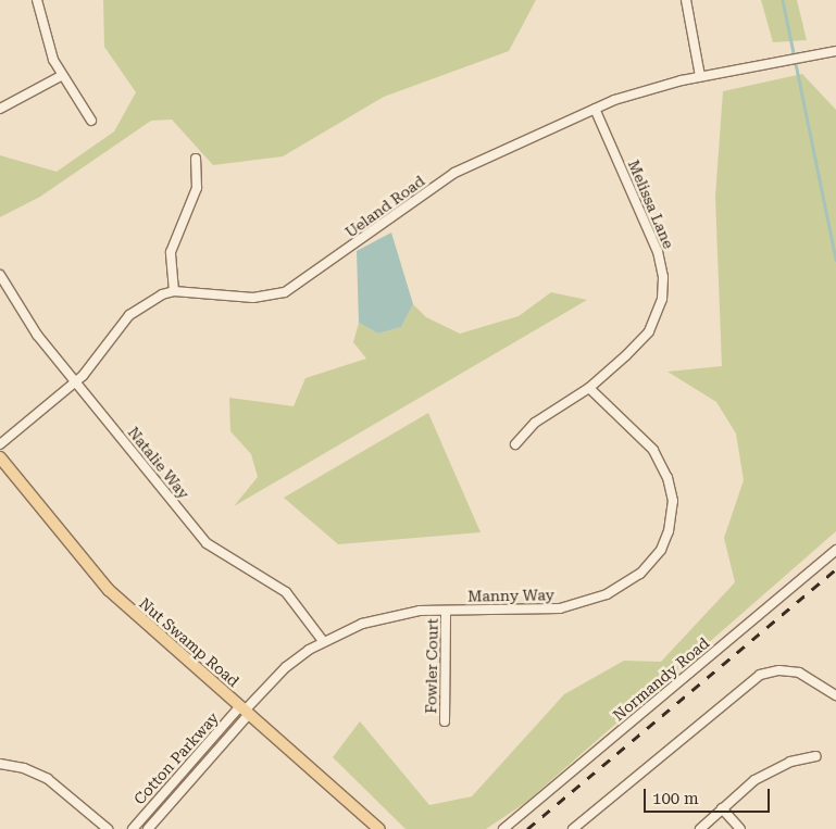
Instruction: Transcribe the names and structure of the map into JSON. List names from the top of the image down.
{
  "streets": {
    "main road": ["Nut Swamp Road"],
    "street": [
      "Melissa Lane",
      "Ueland Road",
      "Natalie Way",
      "Manny Way",
      "Fowler Court",
      "Normandy Road",
      "Cotton Parkway"
    ]
  },
  "crossings": [
    ["Melissa Lane", "Ueland Road"],
    ["Melissa Lane", "Manny Way"],
    ["Ueland Road", "Natalie Way"],
    ["Natalie Way", "Manny Way"],
    ["Manny Way", "Nut Swamp Road"],
    ["Manny Way", "Fowler Court"],
    ["Manny Way", "Cotton Parkway"],
    ["Nut Swamp Road", "Cotton Parkway"]
  ],
  "scale_bar": "100 m"
}
